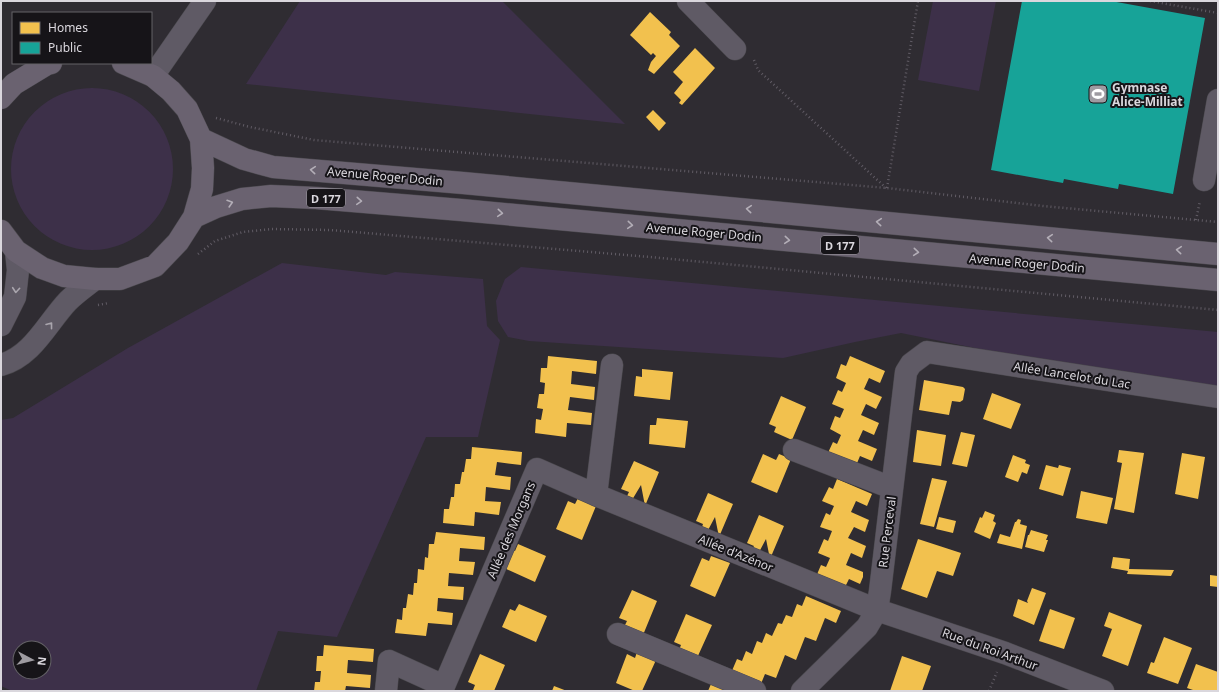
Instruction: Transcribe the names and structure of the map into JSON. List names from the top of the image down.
{
  "streets": {
    "main road": ["Avenue Roger Dodin", "D 177"],
    "street": [
      "Allée Lancelot du Lac",
      "Allée des Morgans",
      "Rue Perceval",
      "Allée d'Azénor",
      "Rue du Roi Arthur"
    ]
  },
  "crossings": [
    ["Allée Lancelot du Lac", "Rue Perceval"],
    ["Allée des Morgans", "Allée d'Azénor"],
    ["Rue Perceval", "Allée d'Azénor"],
    ["Rue Perceval", "Rue du Roi Arthur"],
    ["Allée d'Azénor", "Rue du Roi Arthur"]
  ],
  "places": {
    "sports": ["Gymnase Alice-Milliat"]
  },
  "legend": ["Homes", "Public"],
  "north": "right"
}
